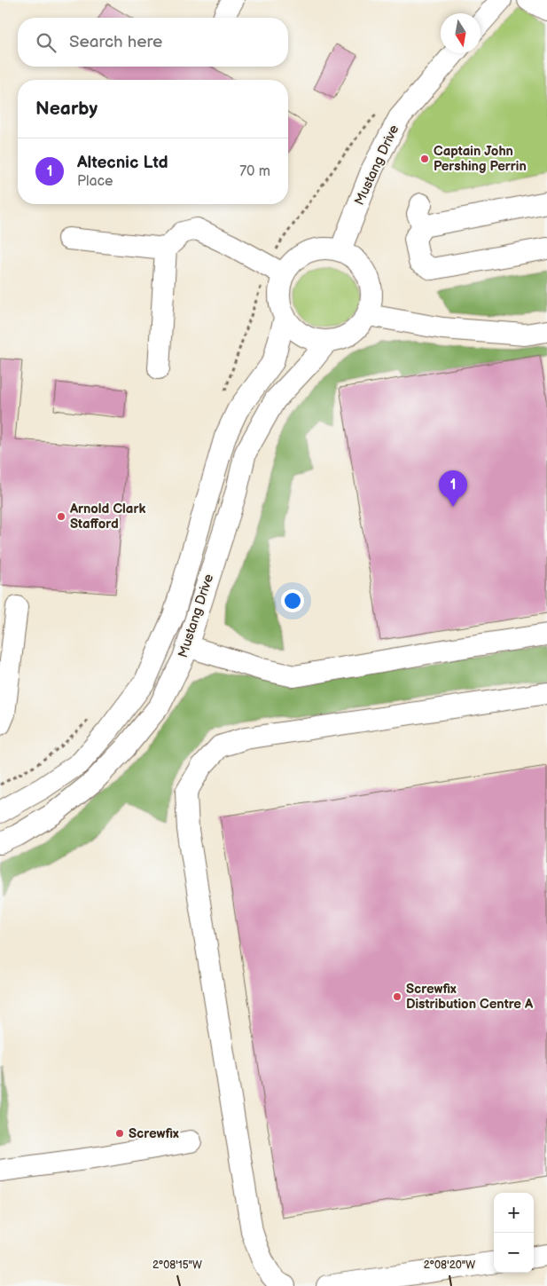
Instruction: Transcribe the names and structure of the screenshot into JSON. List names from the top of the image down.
{
  "streets": {
    "street": ["Mustang Drive"]
  },
  "places": [
    "Captain John Pershing Perrin",
    "Arnold Clark Stafford",
    "Screwfix Distribution Centre A",
    "Screwfix"
  ],
  "north": "bottom",
  "page": {
    "search": "Search here",
    "heading": "Nearby",
    "list": [
      {
        "mark": "1",
        "name": "Altecnic Ltd",
        "note": "Place",
        "value": "70 m"
      }
    ],
    "pins": "1",
    "map_buttons": ["+", "−"]
  },
  "coordinates": ["2°08'15\"W", "2°08'20\"W"]
}
